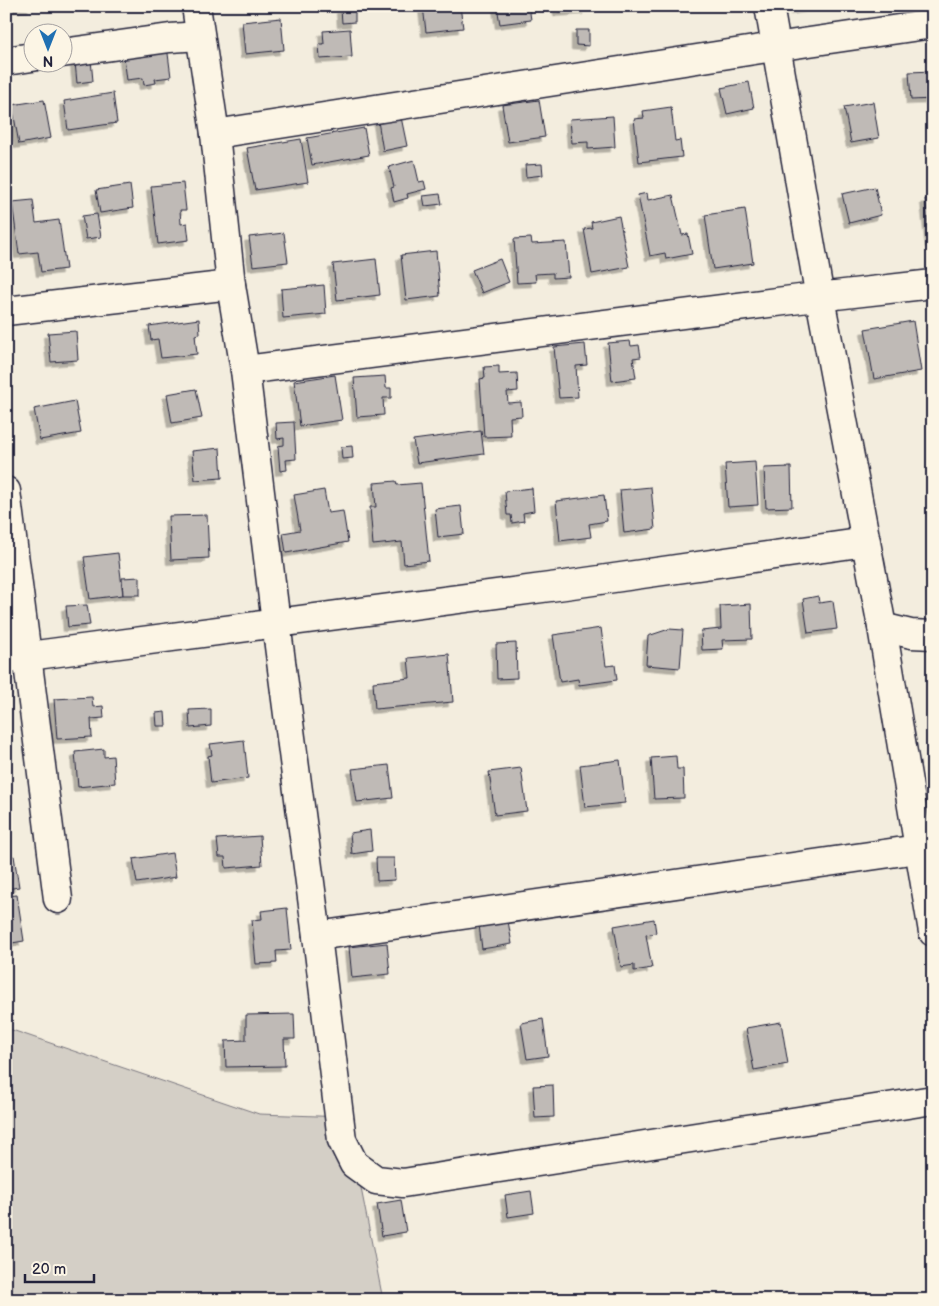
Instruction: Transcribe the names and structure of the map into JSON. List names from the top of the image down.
{
  "scale_bar": "20 m",
  "north": "bottom"
}
